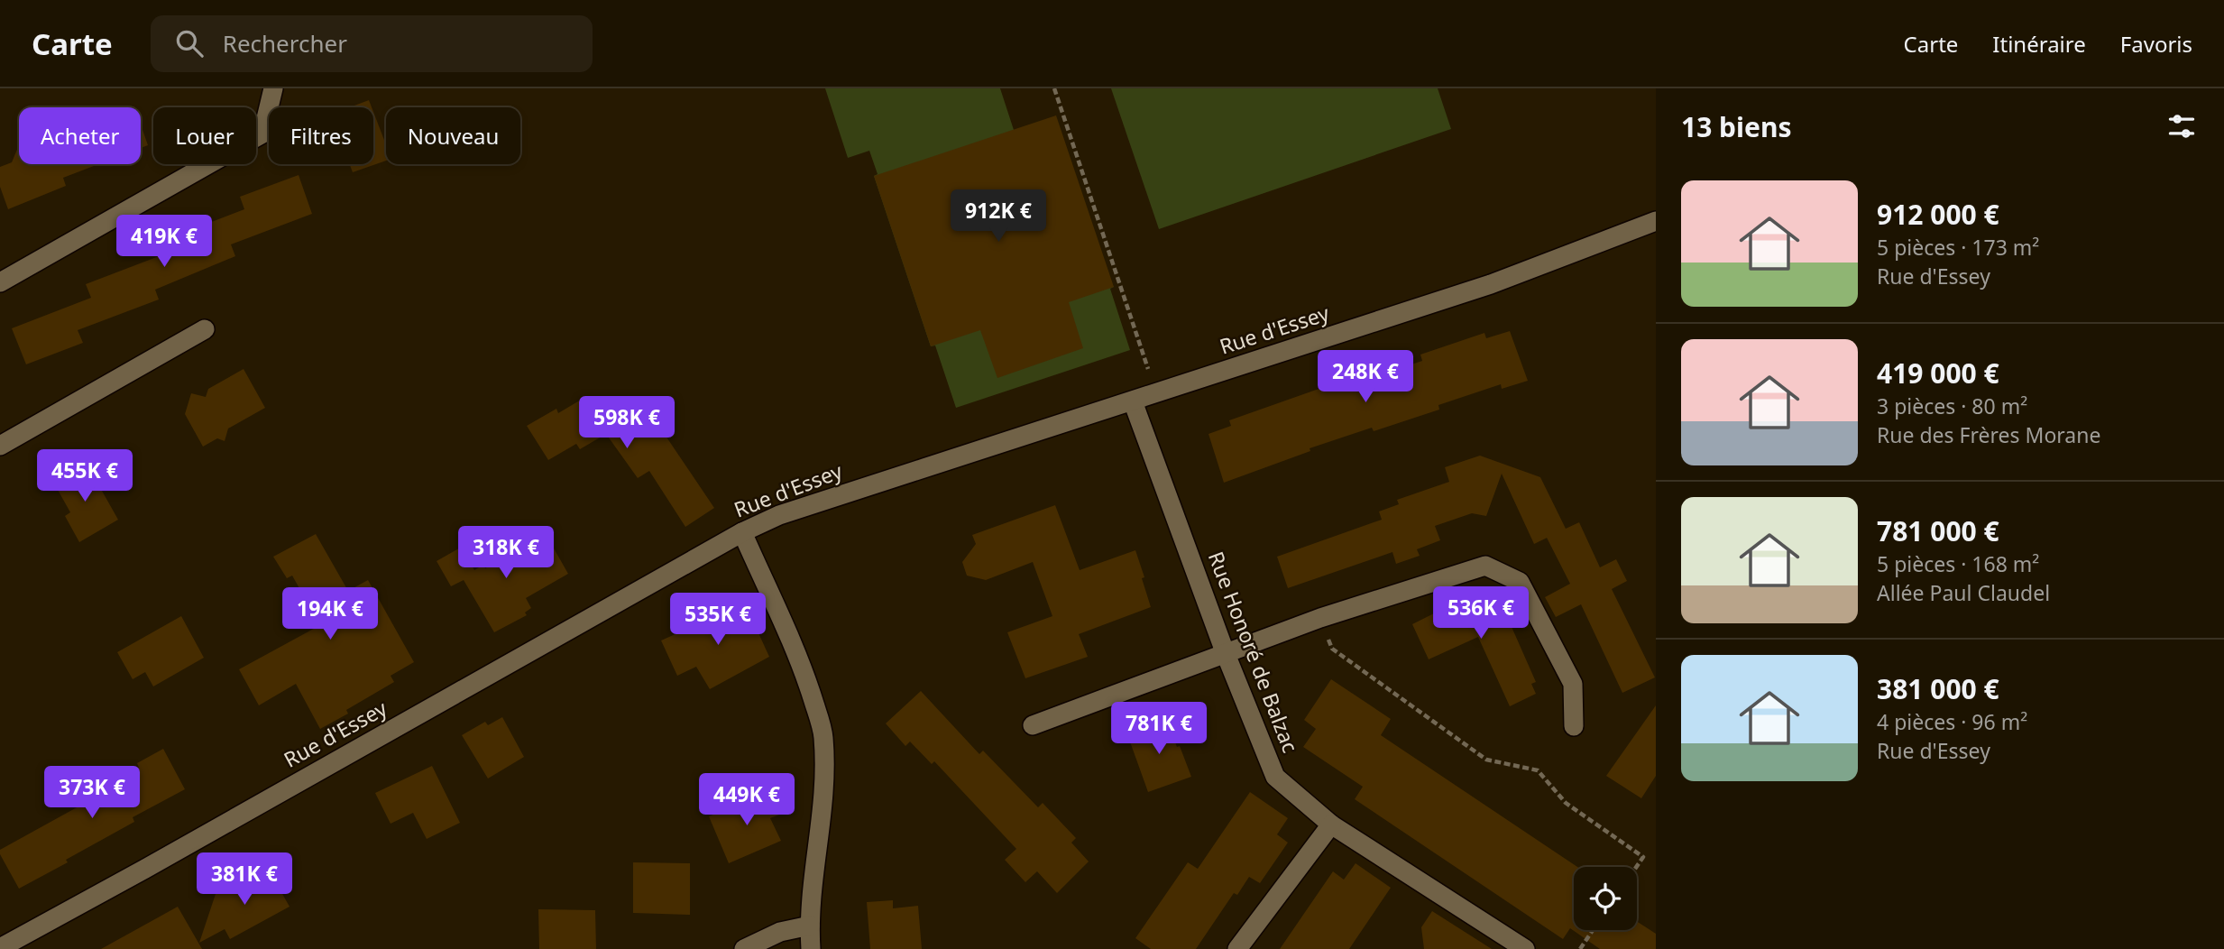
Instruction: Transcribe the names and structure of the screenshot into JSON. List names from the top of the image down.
{
  "streets": {
    "street": ["Rue d'Essey", "Rue Honoré de Balzac"]
  },
  "crossings": [
    ["Rue d'Essey", "Rue Honoré de Balzac"]
  ],
  "page": {
    "header": "Carte",
    "search": "Rechercher",
    "nav": ["Carte", "Itinéraire", "Favoris"],
    "heading": "13 biens",
    "chip": [
      "Acheter",
      "Louer",
      "Filtres",
      "Nouveau"
    ],
    "list": [
      {
        "name": "912 000 €",
        "note": "5 pièces · 173 m² · Rue d'Essey"
      },
      {
        "name": "419 000 €",
        "note": "3 pièces · 80 m² · Rue des Frères Morane"
      },
      {
        "name": "781 000 €",
        "note": "5 pièces · 168 m² · Allée Paul Claudel"
      },
      {
        "name": "381 000 €",
        "note": "4 pièces · 96 m² · Rue d'Essey"
      }
    ],
    "price": [
      "912K €",
      "419K €",
      "248K €",
      "598K €",
      "455K €",
      "318K €",
      "536K €",
      "194K €",
      "535K €",
      "781K €",
      "373K €",
      "449K €",
      "381K €"
    ]
  }
}
